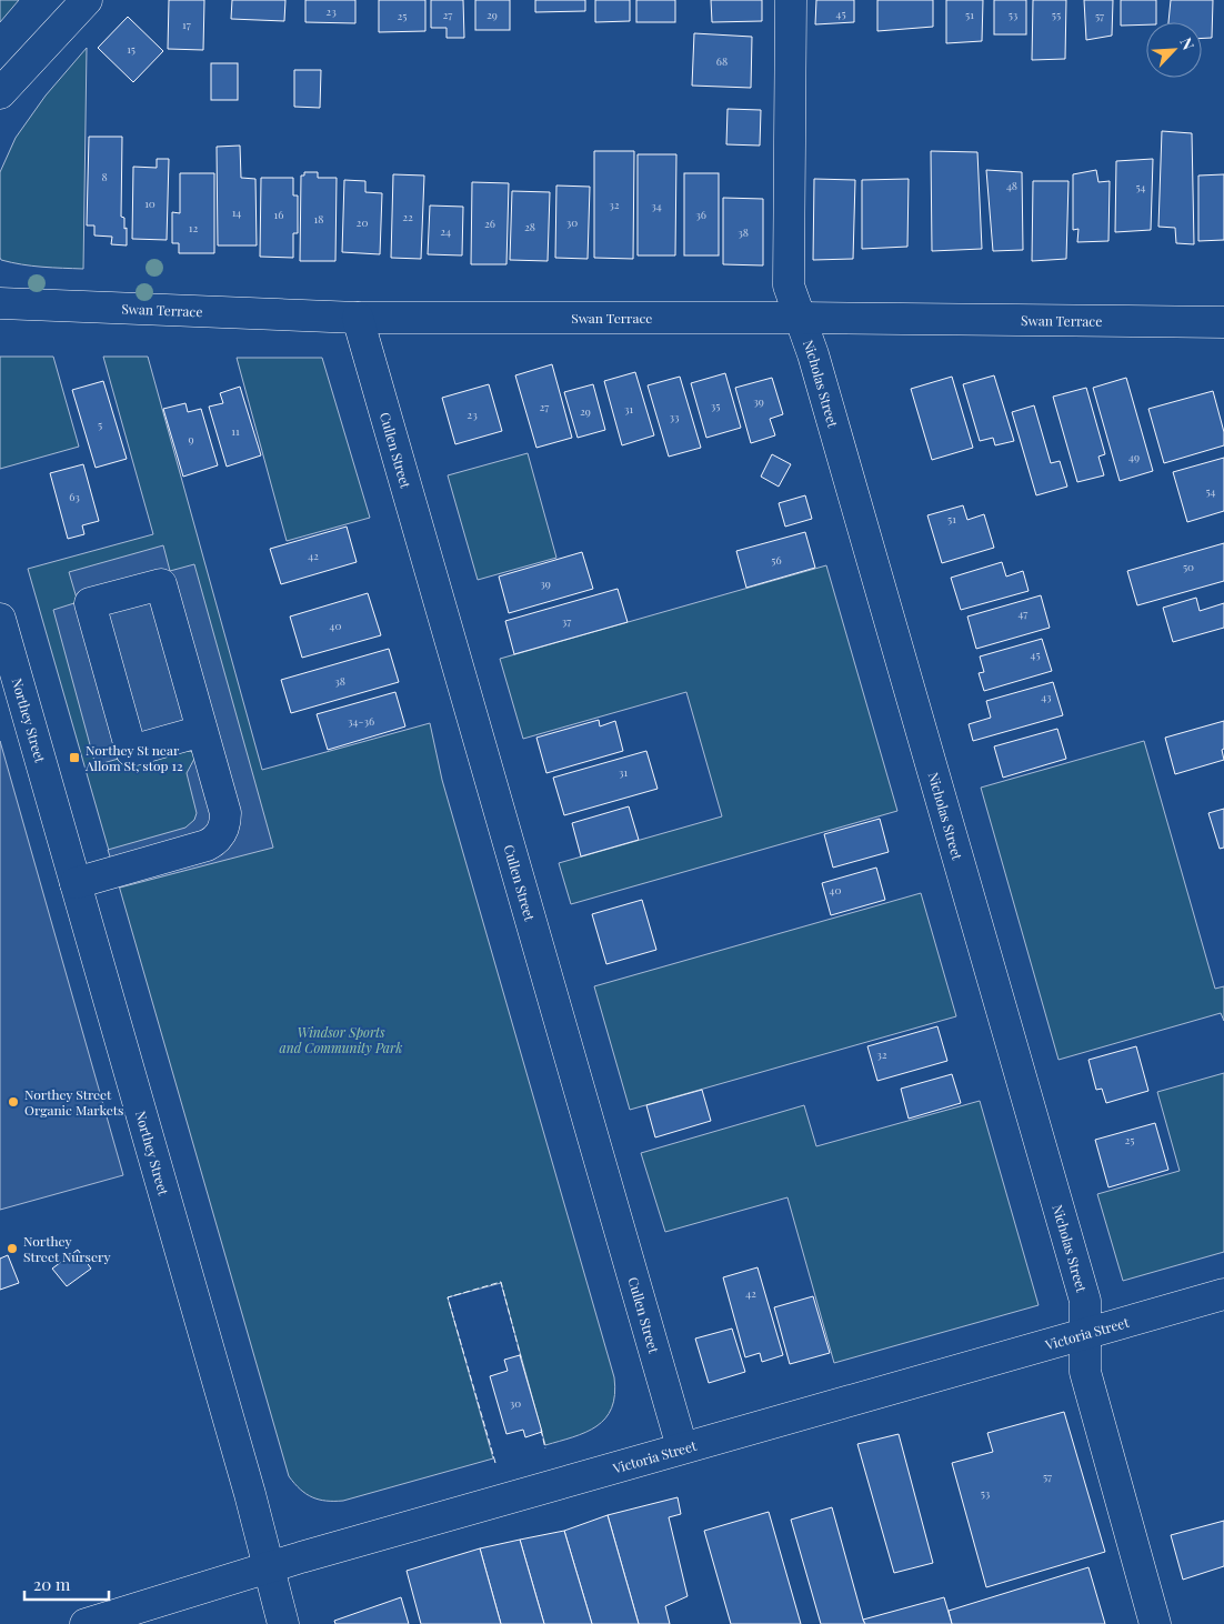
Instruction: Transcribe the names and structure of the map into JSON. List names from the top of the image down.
{
  "streets": {
    "street": [
      "Swan Terrace",
      "Nicholas Street",
      "Cullen Street",
      "Northey Street",
      "Victoria Street"
    ]
  },
  "crossings": [
    ["Swan Terrace", "Nicholas Street"],
    ["Swan Terrace", "Cullen Street"],
    ["Nicholas Street", "Victoria Street"],
    ["Cullen Street", "Victoria Street"],
    ["Northey Street", "Victoria Street"]
  ],
  "parks": ["Windsor Sports and Community Park"],
  "places": {
    "transit": ["Northey St near Allom St, stop 12"],
    "other": ["Northey Street Organic Markets", "Northey Street Nursery"]
  },
  "house_numbers": [
    "23",
    "45",
    "27",
    "29",
    "51",
    "53",
    "55",
    "25",
    "57",
    "17",
    "15",
    "68",
    "8",
    "48",
    "54",
    "10",
    "32",
    "34",
    "14",
    "16",
    "36",
    "22",
    "18",
    "20",
    "30",
    "26",
    "28",
    "12",
    "24",
    "38",
    "39",
    "35",
    "27",
    "31",
    "29",
    "23",
    "33",
    "5",
    "11",
    "9",
    "49",
    "54",
    "63",
    "51",
    "42",
    "56",
    "50",
    "39",
    "47",
    "37",
    "40",
    "45",
    "38",
    "43",
    "34-36",
    "31",
    "40",
    "32",
    "25",
    "42",
    "30",
    "57",
    "53"
  ],
  "scale_bar": "20 m",
  "north": "top right"
}
